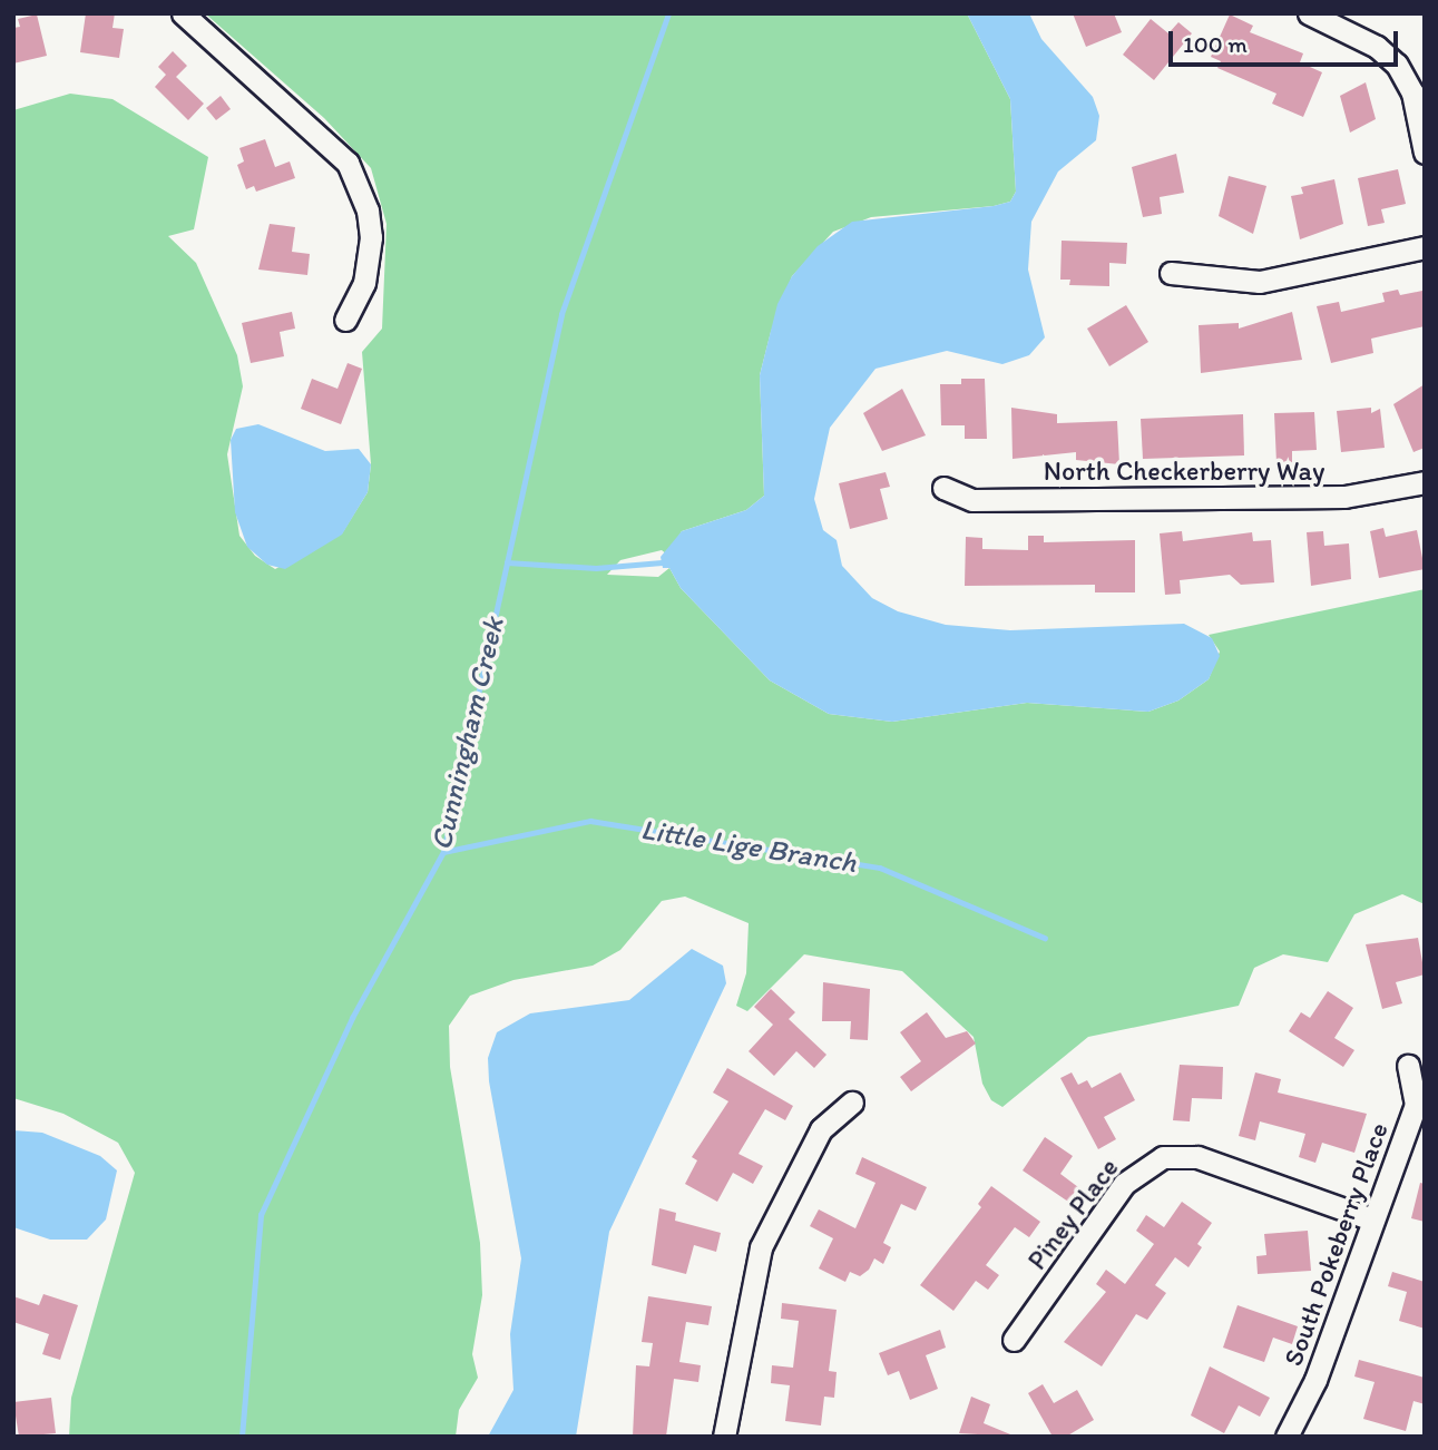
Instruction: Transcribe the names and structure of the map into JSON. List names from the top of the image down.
{
  "streets": {
    "street": ["North Checkerberry Way", "Piney Place", "South Pokeberry Place"]
  },
  "crossings": [
    ["Piney Place", "South Pokeberry Place"]
  ],
  "water": ["Cunningham Creek", "Little Lige Branch"],
  "scale_bar": "100 m"
}
